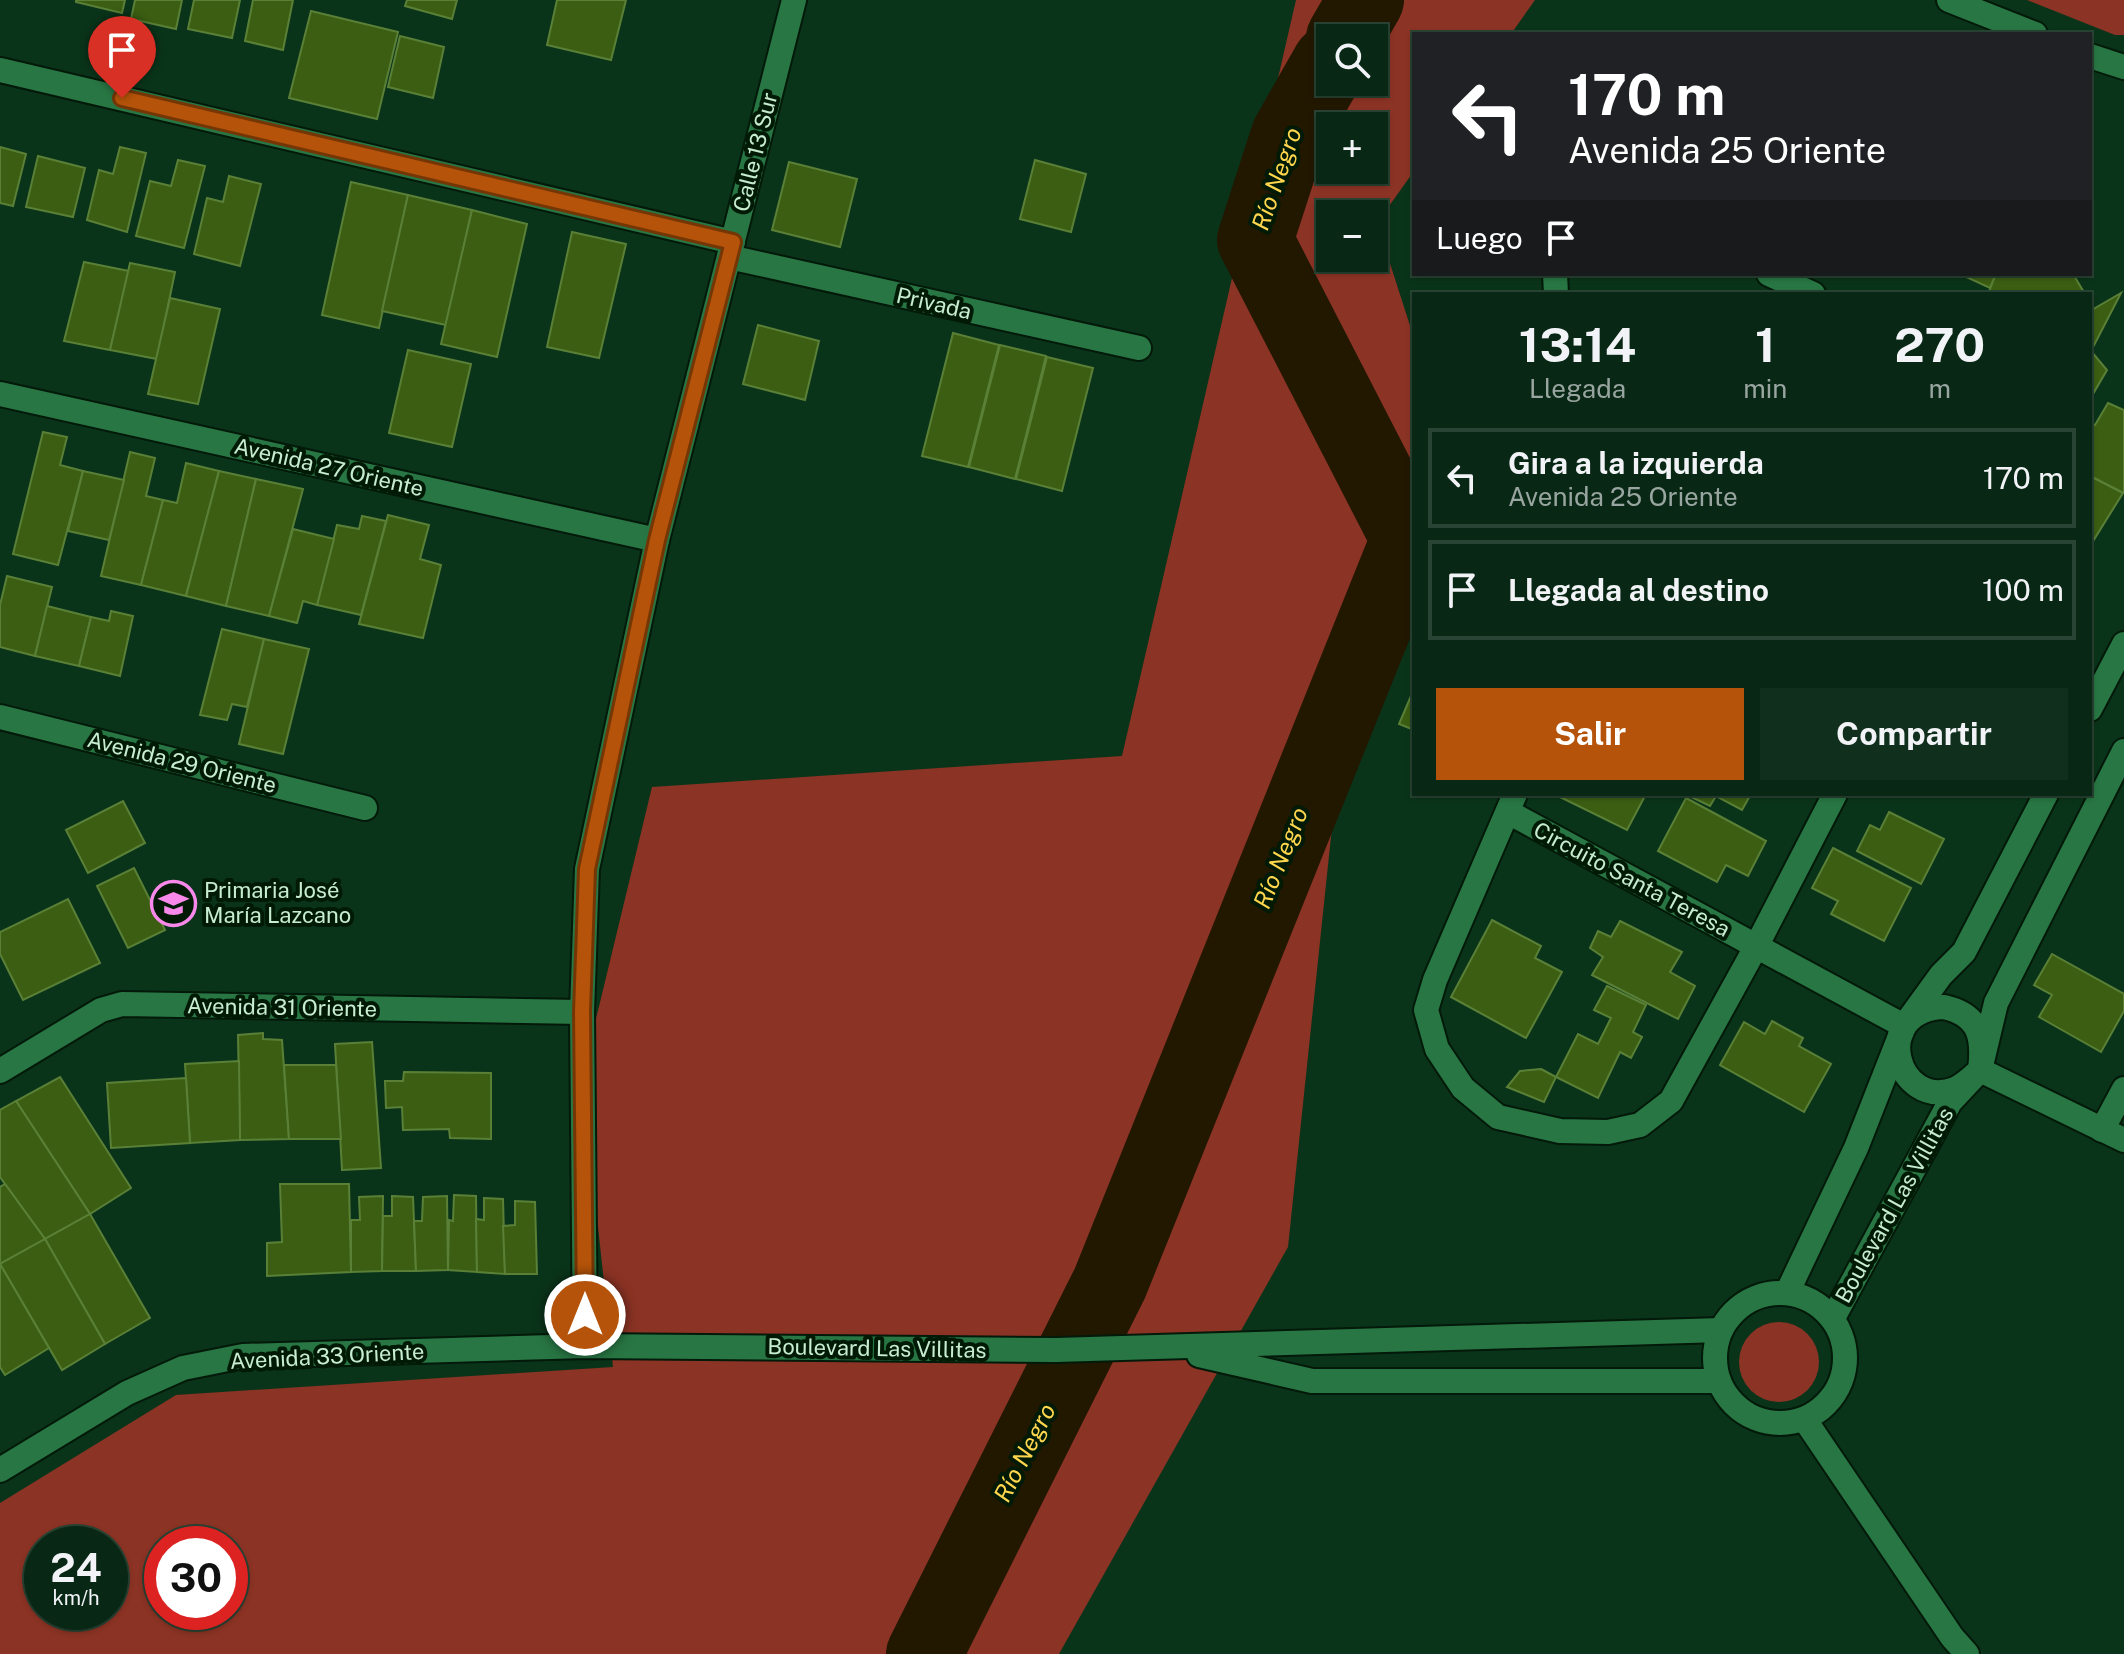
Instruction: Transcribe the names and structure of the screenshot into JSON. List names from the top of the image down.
{
  "streets": {
    "street": [
      "Calle 13 Sur",
      "Privada",
      "Avenida 27 Oriente",
      "Avenida 29 Oriente",
      "Circuito Santa Teresa",
      "Avenida 31 Oriente",
      "Boulevard Las Villitas",
      "Avenida 33 Oriente"
    ]
  },
  "crossings": [
    ["Calle 13 Sur", "Privada"],
    ["Calle 13 Sur", "Avenida 27 Oriente"],
    ["Calle 13 Sur", "Avenida 31 Oriente"],
    ["Calle 13 Sur", "Boulevard Las Villitas"],
    ["Calle 13 Sur", "Avenida 33 Oriente"],
    ["Circuito Santa Teresa", "Boulevard Las Villitas"],
    ["Boulevard Las Villitas", "Avenida 33 Oriente"]
  ],
  "water": ["Río Negro"],
  "places": {
    "school or university": ["Primaria José María Lazcano"]
  },
  "page": {
    "map_buttons": ["+", "−"],
    "turn": ["170 m", "Avenida 25 Oriente"],
    "then": "Luego",
    "eta": [
      "13:14",
      "Llegada",
      "1",
      "min",
      "270",
      "m"
    ],
    "list": [
      {
        "name": "Gira a la izquierda",
        "note": "Avenida 25 Oriente",
        "value": "170 m"
      },
      {
        "name": "Llegada al destino",
        "value": "100 m"
      }
    ],
    "buttons": ["Salir", "Compartir"],
    "speed": "24 km/h",
    "limit": "30"
  }
}
